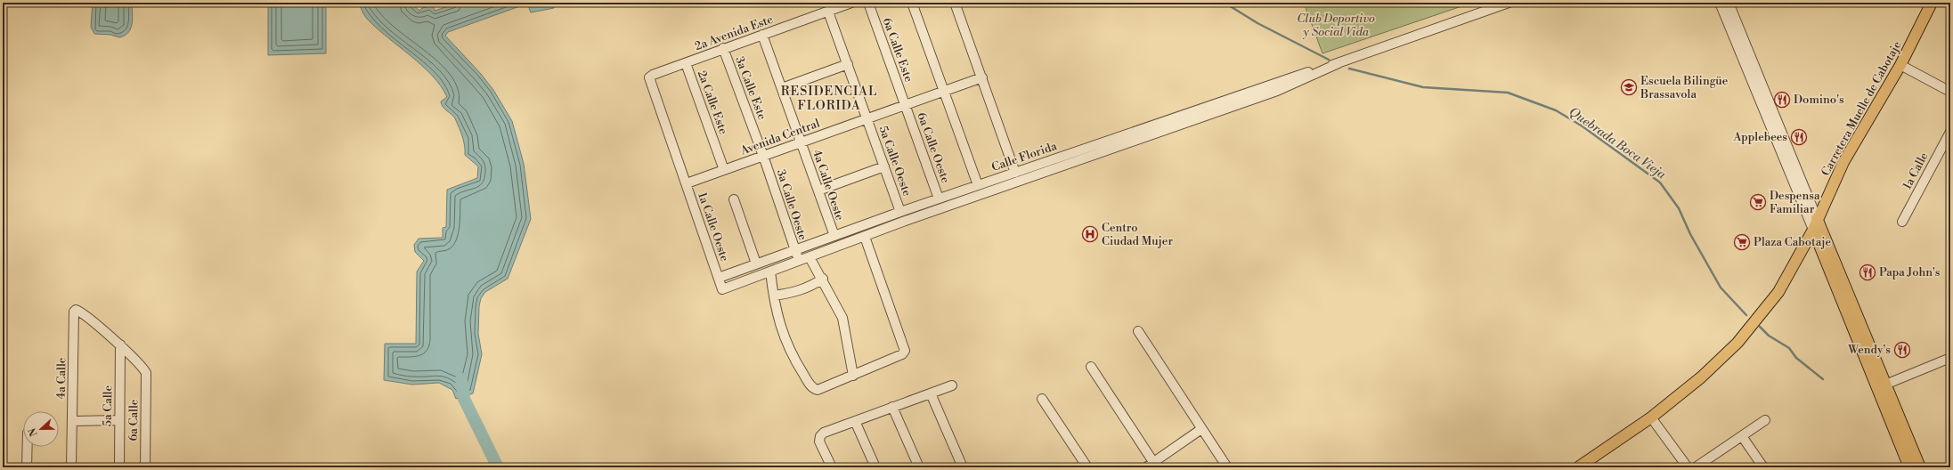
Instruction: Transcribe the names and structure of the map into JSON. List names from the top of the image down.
{
  "streets": {
    "main road": ["Carretera Muelle de Cabotaje"],
    "street": [
      "2a Avenida Este",
      "6a Calle Este",
      "3a Calle Este",
      "2a Calle Este",
      "Avenida Central",
      "6a Calle Oeste",
      "Calle Florida",
      "5a Calle Oeste",
      "1a Calle",
      "4a Calle Oeste",
      "3a Calle Oeste",
      "1a Calle Oeste",
      "4a Calle",
      "5a Calle",
      "6a Calle"
    ]
  },
  "crossings": [
    ["2a Avenida Este", "3a Calle Este"],
    ["2a Avenida Este", "2a Calle Este"],
    ["2a Avenida Este", "5a Calle Oeste"],
    ["2a Avenida Este", "4a Calle Oeste"],
    ["2a Avenida Este", "1a Calle Oeste"],
    ["6a Calle Este", "Avenida Central"],
    ["6a Calle Este", "6a Calle Oeste"],
    ["3a Calle Este", "Avenida Central"],
    ["3a Calle Este", "3a Calle Oeste"],
    ["2a Calle Este", "Avenida Central"],
    ["Avenida Central", "6a Calle Oeste"],
    ["Avenida Central", "5a Calle Oeste"],
    ["Avenida Central", "4a Calle Oeste"],
    ["Avenida Central", "3a Calle Oeste"],
    ["Avenida Central", "1a Calle Oeste"],
    ["6a Calle Oeste", "Calle Florida"],
    ["Calle Florida", "5a Calle Oeste"],
    ["Calle Florida", "4a Calle Oeste"],
    ["Calle Florida", "3a Calle Oeste"],
    ["Calle Florida", "1a Calle Oeste"],
    ["4a Calle", "5a Calle"],
    ["4a Calle", "6a Calle"],
    ["5a Calle", "6a Calle"]
  ],
  "districts": ["RESIDENCIAL FLORIDA"],
  "water": ["Quebrada Boca Vieja"],
  "parks": ["Club Deportivo y Social Vida"],
  "places": {
    "school or university": ["Escuela Bilingüe Brassavola"],
    "restaurant": [
      "Domino's",
      "Applebees",
      "Papa John's",
      "Wendy's"
    ],
    "supermarket": ["Despensa Familiar", "Plaza Cabotaje"],
    "hospital": ["Centro Ciudad Mujer"]
  },
  "north": "left"
}
